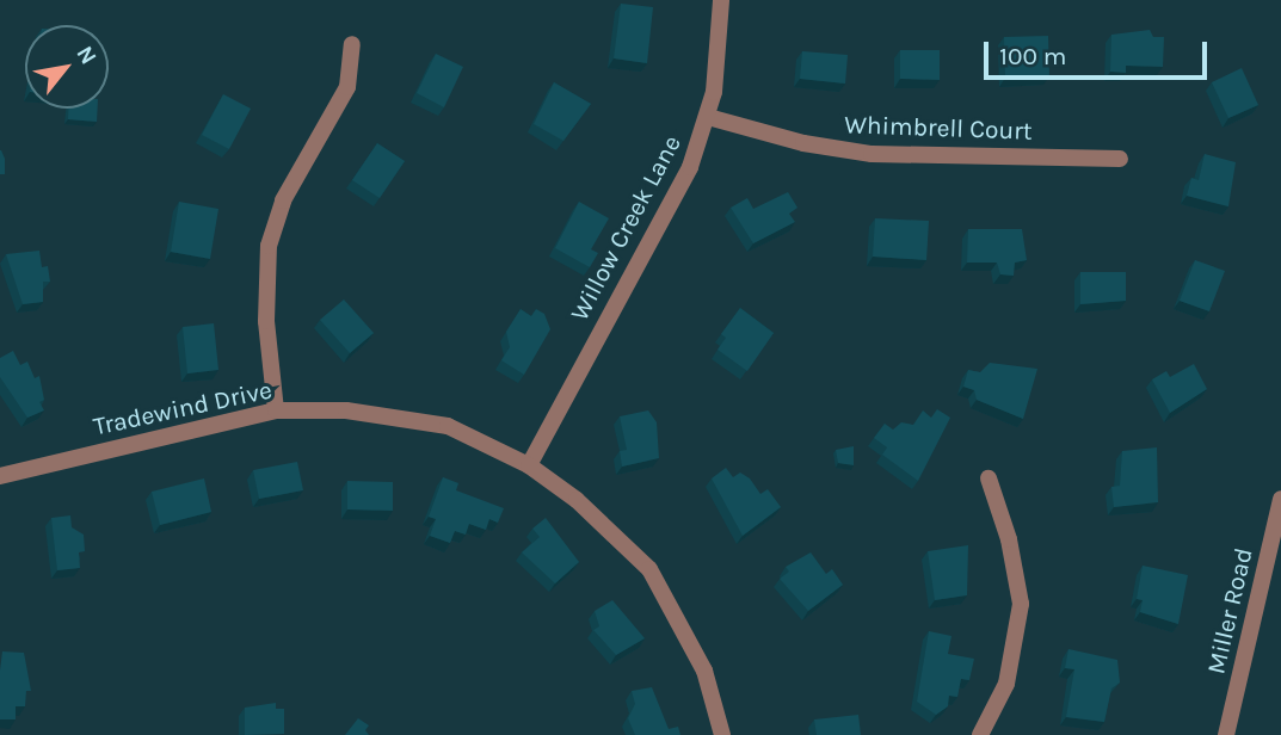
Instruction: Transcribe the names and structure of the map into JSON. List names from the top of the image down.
{
  "streets": {
    "street": [
      "Whimbrell Court",
      "Willow Creek Lane",
      "Tradewind Drive",
      "Miller Road"
    ]
  },
  "crossings": [
    ["Whimbrell Court", "Willow Creek Lane"],
    ["Willow Creek Lane", "Tradewind Drive"]
  ],
  "scale_bar": "100 m",
  "north": "top right"
}
